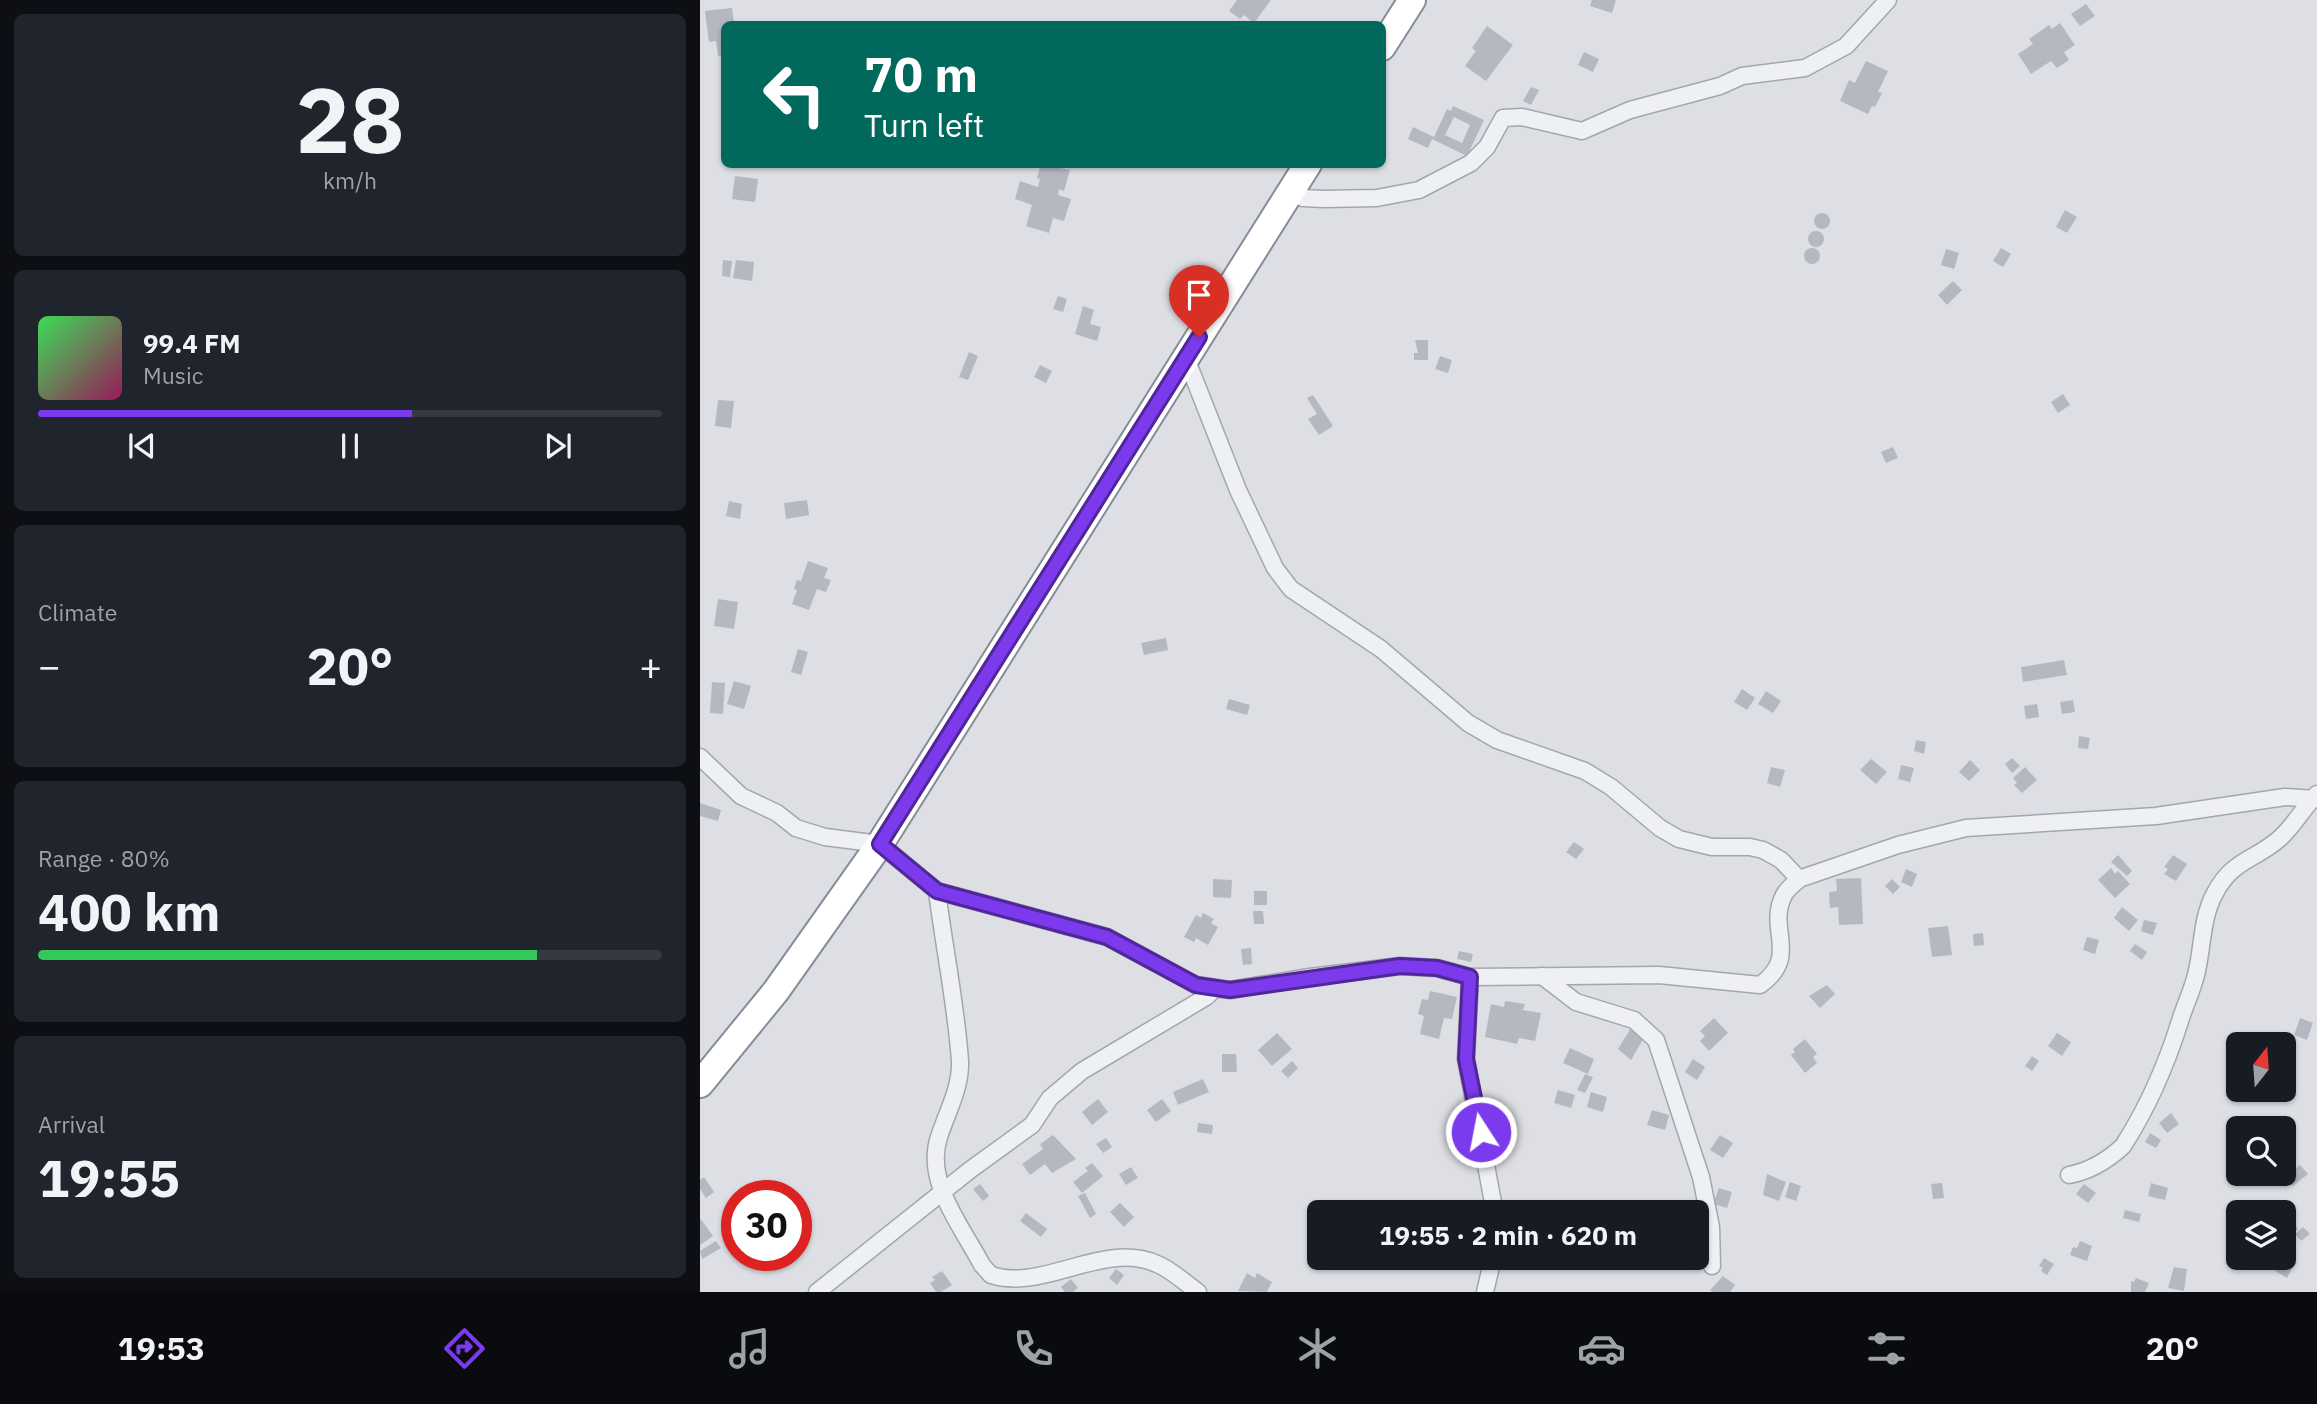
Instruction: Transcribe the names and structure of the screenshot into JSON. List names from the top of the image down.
{
  "north": "top",
  "page": {
    "tile": [
      ["28", "km/h"],
      "Climate",
      ["Range · 80%", "400 km"],
      ["Arrival", "19:55"]
    ],
    "turn": ["70 m", "Turn left"],
    "song": ["99.4 FM", "Music"],
    "heat": ["−", "20°", "+"],
    "limit": "30",
    "trip": "19:55 · 2 min · 620 m",
    "tabs": ["19:53", "20°"]
  }
}
